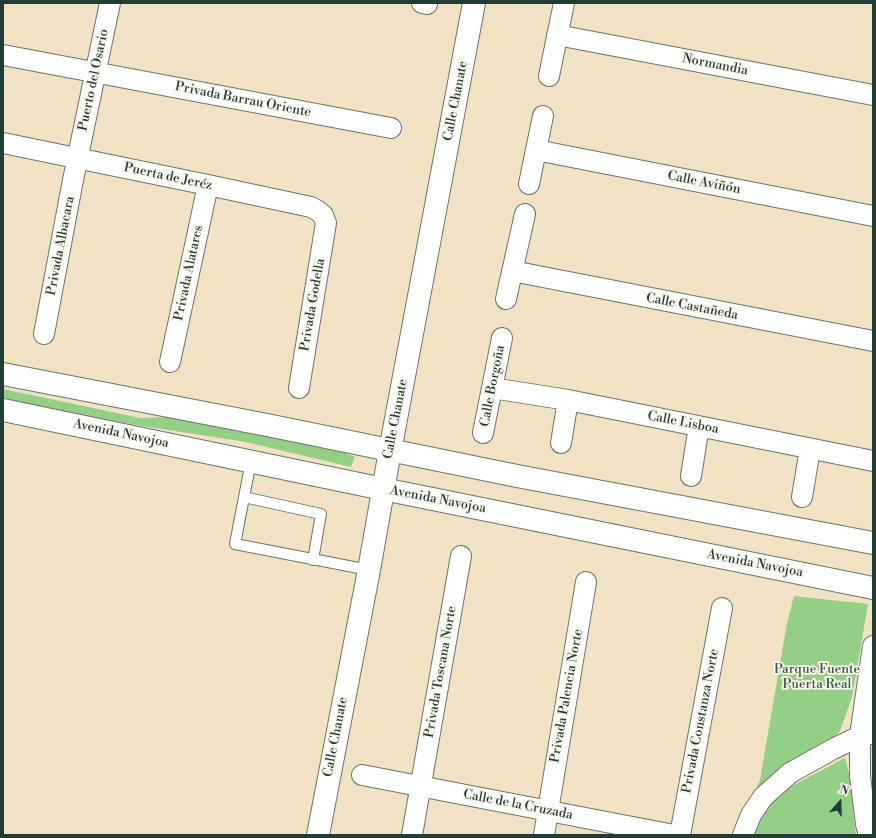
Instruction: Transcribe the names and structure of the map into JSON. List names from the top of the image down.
{
  "streets": {
    "street": [
      "Normandia",
      "Puerto del Osario",
      "Privada Barrau Oriente",
      "Calle Chanate",
      "Puerta de Jeréz",
      "Calle Aviñón",
      "Privada Albacara",
      "Privada Alatares",
      "Privada Godella",
      "Calle Castañeda",
      "Calle Borgoña",
      "Calle Lisboa",
      "Avenida Navojoa",
      "Privada Toscana Norte",
      "Privada Palencia Norte",
      "Privada Constanza Norte",
      "Calle de la Cruzada"
    ]
  },
  "crossings": [
    ["Puerto del Osario", "Privada Barrau Oriente"],
    ["Puerto del Osario", "Puerta de Jeréz"],
    ["Puerto del Osario", "Privada Albacara"],
    ["Calle Chanate", "Avenida Navojoa"],
    ["Puerta de Jeréz", "Privada Albacara"],
    ["Puerta de Jeréz", "Privada Alatares"],
    ["Puerta de Jeréz", "Privada Godella"],
    ["Calle Borgoña", "Calle Lisboa"],
    ["Privada Toscana Norte", "Calle de la Cruzada"],
    ["Privada Palencia Norte", "Calle de la Cruzada"]
  ],
  "parks": ["Parque Fuente Puerta Real"],
  "north": "top"
}
